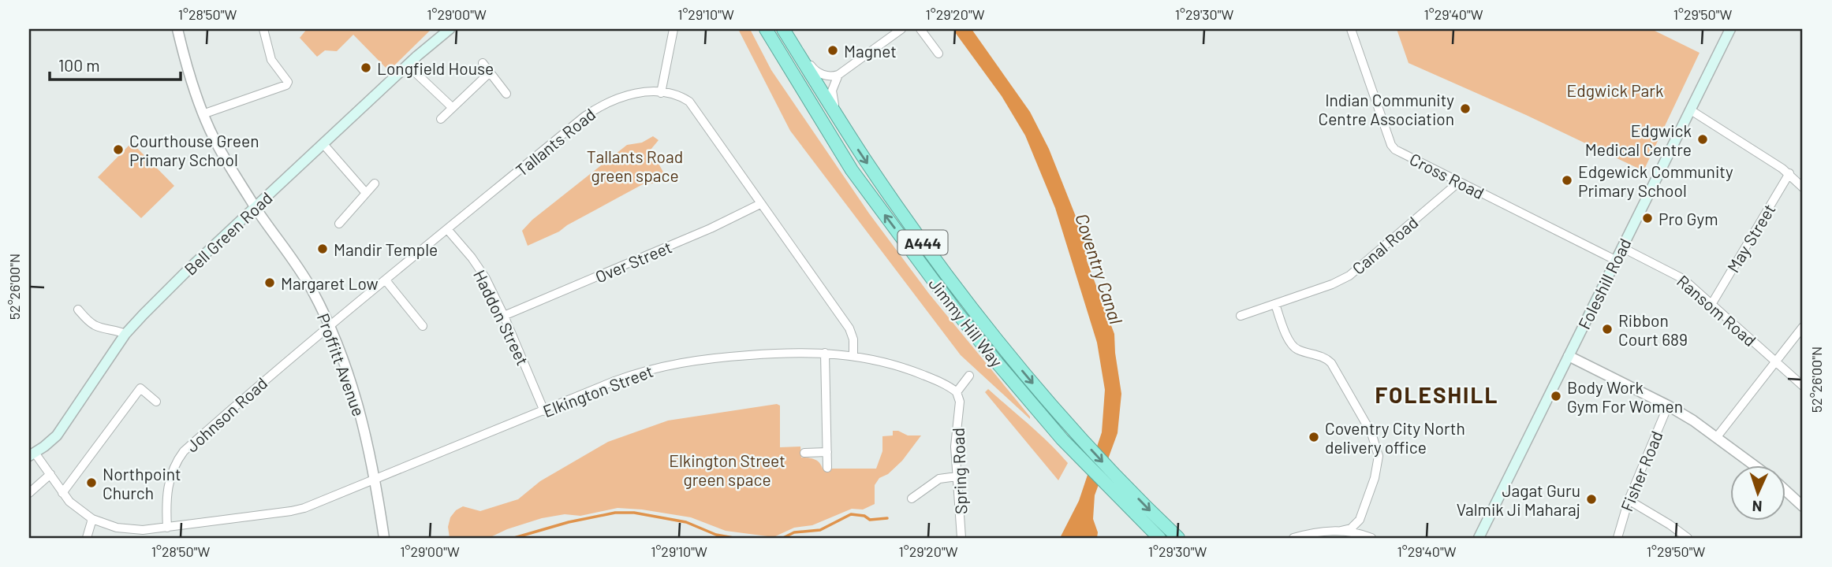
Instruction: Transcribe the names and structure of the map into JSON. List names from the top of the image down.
{
  "streets": {
    "highway": ["A444", "Jimmy Hill Way"],
    "main road": ["Bell Green Road", "Foleshill Road"],
    "street": [
      "Tallants Road",
      "Cross Road",
      "May Street",
      "Canal Road",
      "Over Street",
      "Ransom Road",
      "Haddon Street",
      "Proffitt Avenue",
      "Elkington Street",
      "Johnson Road",
      "Spring Road",
      "Fisher Road"
    ]
  },
  "crossings": [
    ["Tallants Road", "Over Street"],
    ["Tallants Road", "Haddon Street"],
    ["Tallants Road", "Proffitt Avenue"],
    ["Tallants Road", "Elkington Street"],
    ["Tallants Road", "Johnson Road"],
    ["Cross Road", "Canal Road"],
    ["Cross Road", "Foleshill Road"],
    ["Bell Green Road", "Proffitt Avenue"],
    ["Bell Green Road", "Elkington Street"],
    ["May Street", "Ransom Road"],
    ["Over Street", "Haddon Street"],
    ["Foleshill Road", "Ransom Road"],
    ["Haddon Street", "Elkington Street"],
    ["Proffitt Avenue", "Elkington Street"],
    ["Proffitt Avenue", "Johnson Road"],
    ["Elkington Street", "Johnson Road"],
    ["Elkington Street", "Spring Road"]
  ],
  "districts": ["FOLESHILL"],
  "water": ["Coventry Canal"],
  "parks": ["Edgwick Park", "Tallants Road green space", "Elkington Street green space"],
  "places": [
    "Magnet",
    "Longfield House",
    "Indian Community Centre Association",
    "Edgwick Medical Centre",
    "Courthouse Green Primary School",
    "Edgewick Community Primary School",
    "Pro Gym",
    "Mandir Temple",
    "Margaret Low",
    "Ribbon Court 689",
    "Body Work Gym For Women",
    "Coventry City North delivery office",
    "Northpoint Church",
    "Jagat Guru Valmik Ji Maharaj"
  ],
  "scale_bar": "100 m",
  "north": "bottom",
  "coordinates": [
    "1°28'50\"W",
    "1°29'00\"W",
    "1°29'10\"W",
    "1°29'20\"W",
    "1°29'30\"W",
    "1°29'40\"W",
    "1°29'50\"W",
    "52°26'00\"N"
  ]
}
